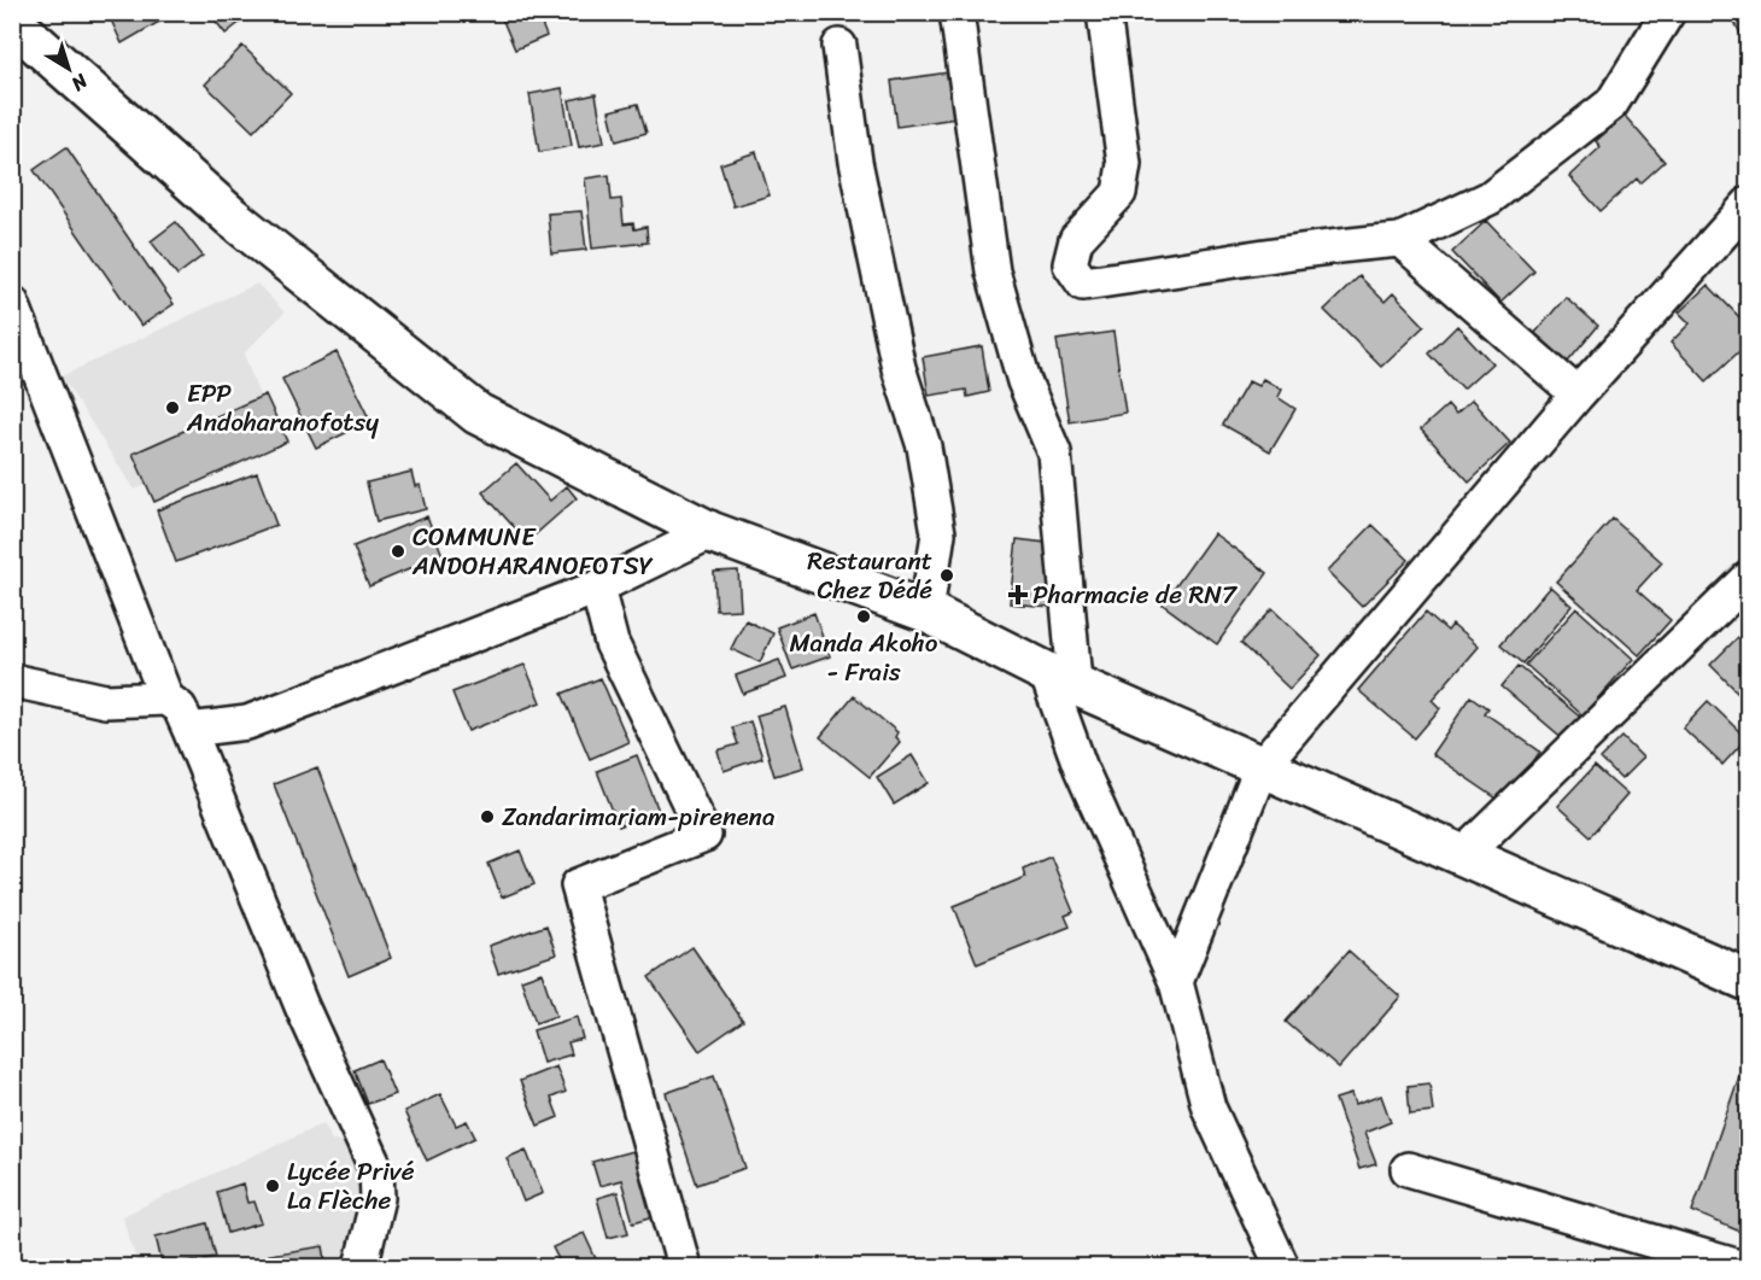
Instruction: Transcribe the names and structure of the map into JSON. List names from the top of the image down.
{
  "places": {
    "other": [
      "EPP Andoharanofotsy",
      "COMMUNE ANDOHARANOFOTSY",
      "Restaurant Chez Dédé",
      "Manda Akoho - Frais",
      "Zandarimariam-pirenena",
      "Lycée Privé La Flèche"
    ],
    "health": ["Pharmacie de RN7"]
  },
  "north": "bottom right"
}
